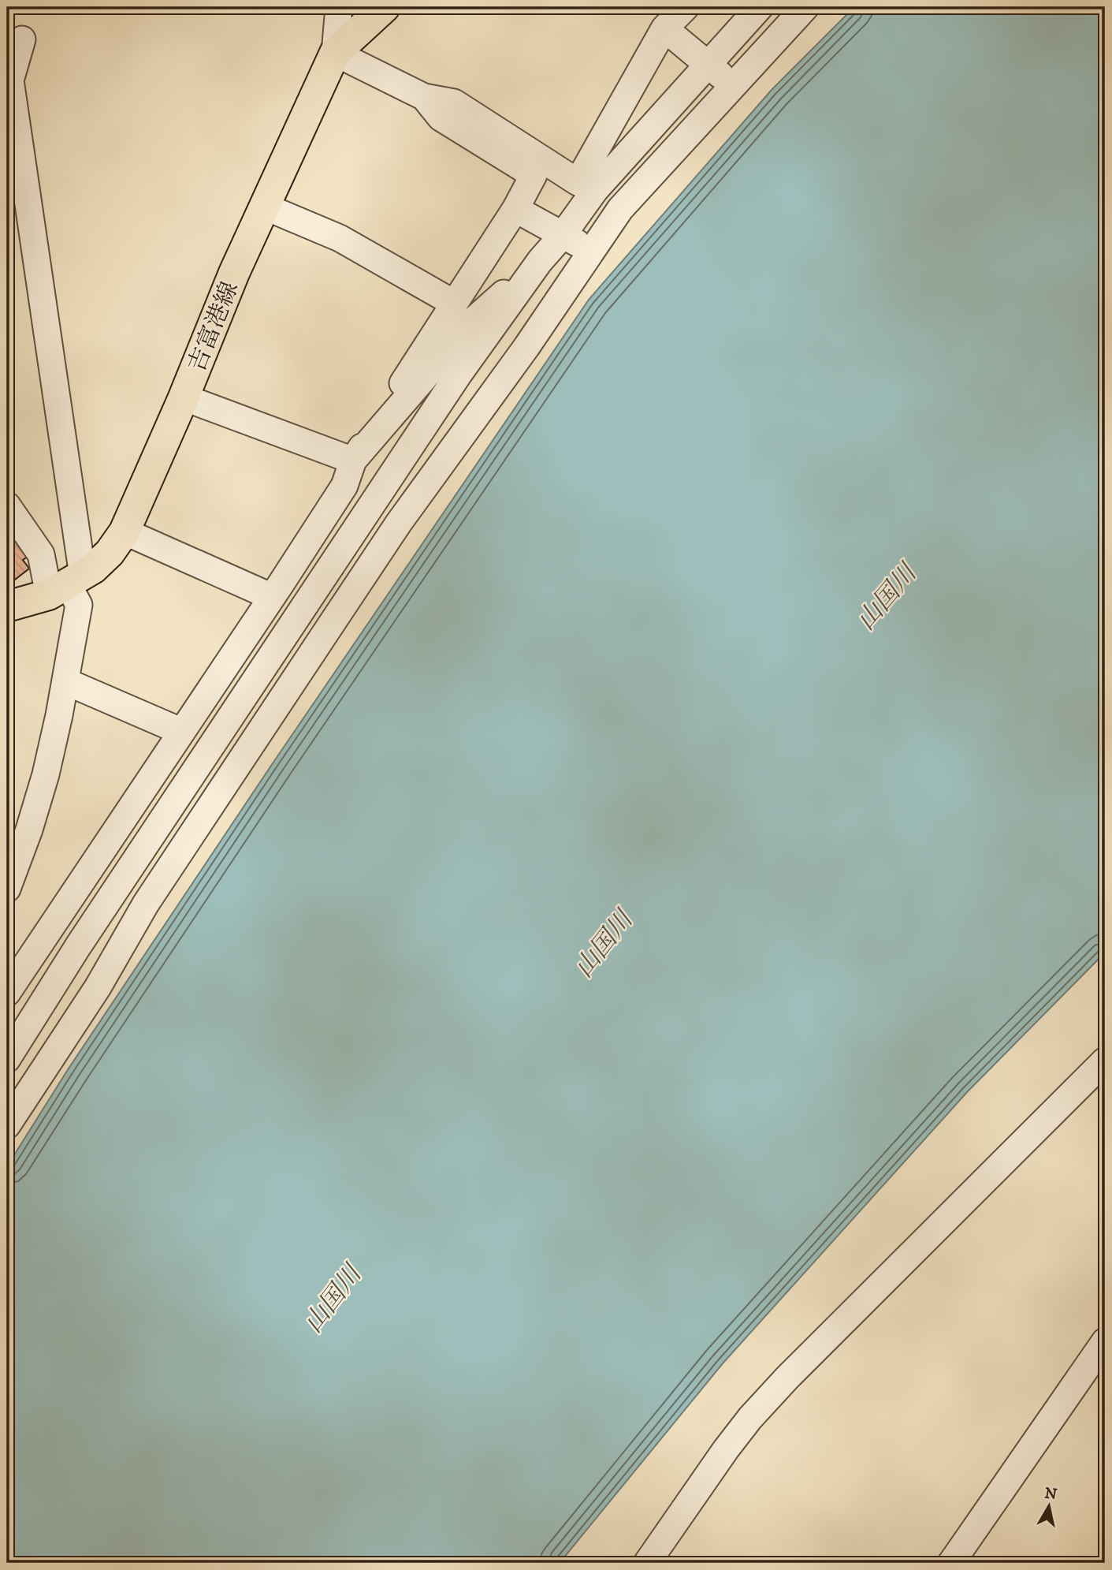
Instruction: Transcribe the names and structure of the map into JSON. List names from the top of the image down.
{
  "streets": {
    "main road": ["吉富港線"]
  },
  "water": ["山国川"],
  "north": "top"
}
